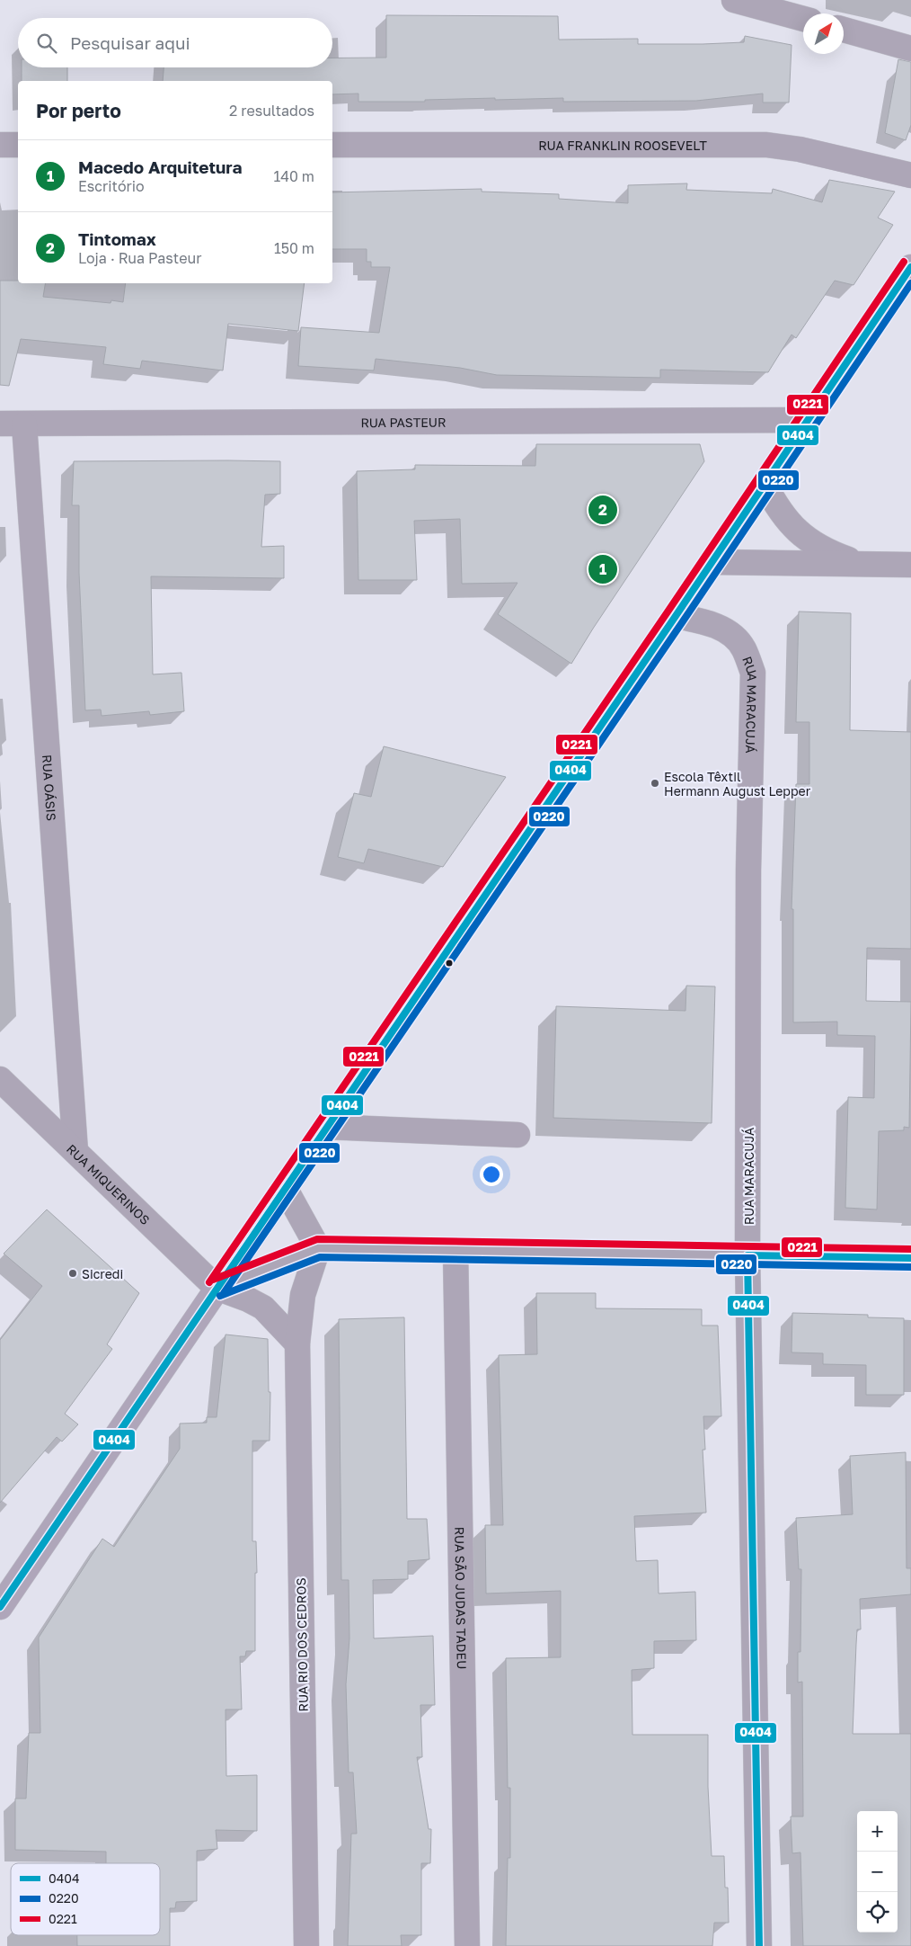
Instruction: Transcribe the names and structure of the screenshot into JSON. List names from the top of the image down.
{
  "streets": {
    "street": [
      "RUA FRANKLIN ROOSEVELT",
      "RUA PASTEUR",
      "RUA MARACUJÁ",
      "RUA OÁSIS",
      "RUA MIQUERINOS",
      "RUA SÃO JUDAS TADEU",
      "RUA RIO DOS CEDROS"
    ]
  },
  "crossings": [
    ["RUA PASTEUR", "RUA OÁSIS"],
    ["RUA OÁSIS", "RUA MIQUERINOS"]
  ],
  "places": ["Escola Têxtil Hermann August Lepper", "Sicredi"],
  "lines": ["transit line 0221", "transit line 0404", "transit line 0220"],
  "legend": ["0404", "0220", "0221"],
  "north": "top right",
  "page": {
    "search": "Pesquisar aqui",
    "heading": ["Por perto", "2 resultados"],
    "list": [
      {
        "mark": "1",
        "name": "Macedo Arquitetura",
        "note": "Escritório",
        "value": "140 m"
      },
      {
        "mark": "2",
        "name": "Tintomax",
        "note": "Loja · Rua Pasteur",
        "value": "150 m"
      }
    ],
    "pins": ["2", "1"],
    "map_buttons": ["+", "−"]
  }
}
